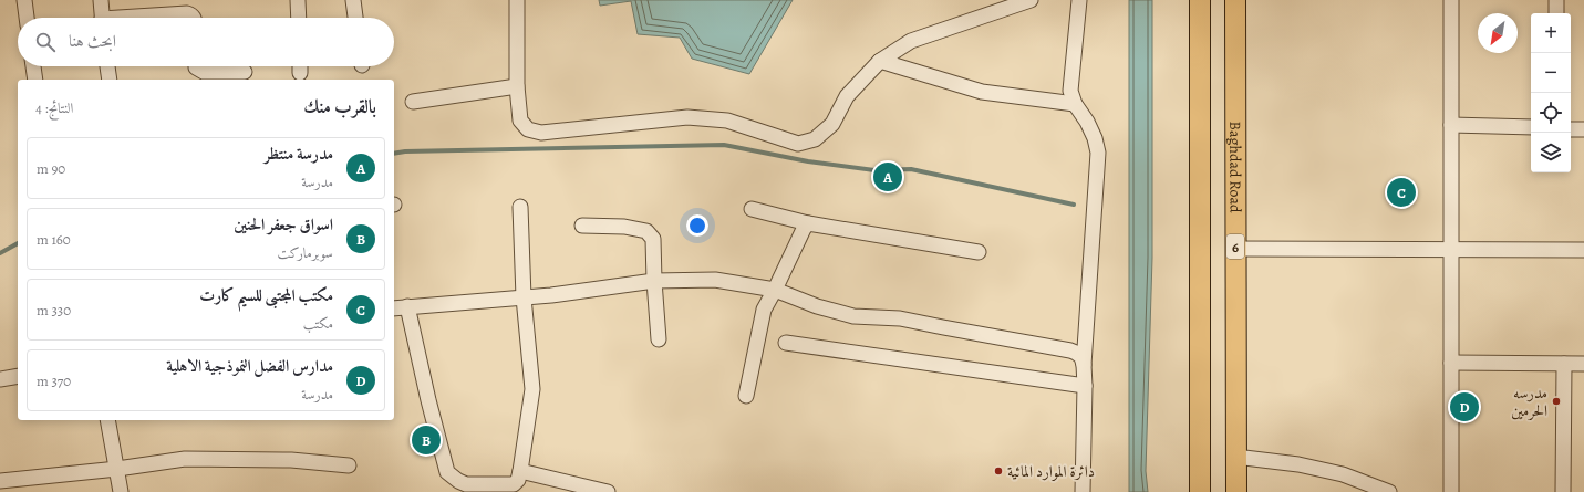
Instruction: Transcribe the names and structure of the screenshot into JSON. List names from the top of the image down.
{
  "streets": {
    "highway": ["Baghdad Road", "6"]
  },
  "places": ["مدرسه الحرمين", "دائرة الموارد المائية"],
  "north": "bottom left",
  "page": {
    "map_buttons": ["+", "−"],
    "search": "ابحث هنا",
    "heading": ["بالقرب منك", "النتائج: 4"],
    "list": [
      {
        "mark": "A",
        "name": "مدرسة منتظر",
        "note": "مدرسة",
        "value": "90 m"
      },
      {
        "mark": "B",
        "name": "اسواق جعفر الحنين",
        "note": "سوبرماركت",
        "value": "160 m"
      },
      {
        "mark": "C",
        "name": "مكتب المجتبى للسيم كارت",
        "note": "مكتب",
        "value": "330 m"
      },
      {
        "mark": "D",
        "name": "مدارس الفضل النموذجية الاهلية",
        "note": "مدرسة",
        "value": "370 m"
      }
    ],
    "pins": [
      "A",
      "C",
      "D",
      "B"
    ]
  }
}
